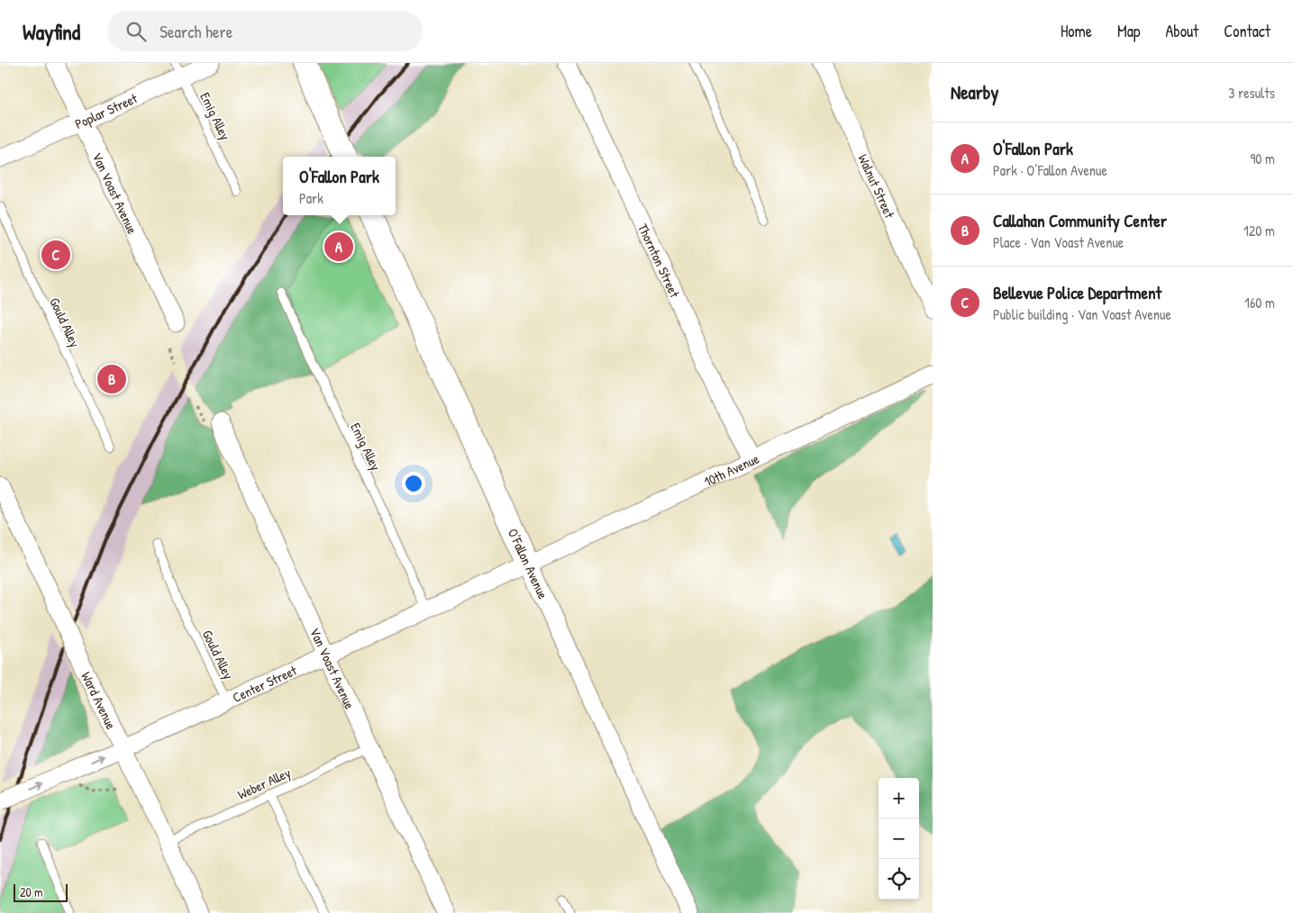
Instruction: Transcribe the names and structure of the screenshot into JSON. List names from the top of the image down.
{
  "streets": {
    "street": [
      "Poplar Street",
      "Walnut Street",
      "Van Voast Avenue",
      "Thornton Street",
      "10th Avenue",
      "O’Fallon Avenue",
      "Center Street",
      "Ward Avenue"
    ],
    "lane": ["Emig Alley", "Gould Alley", "Weber Alley"]
  },
  "crossings": [
    ["Poplar Street", "Emig Alley"],
    ["Poplar Street", "Van Voast Avenue"],
    ["Emig Alley", "Center Street"],
    ["Van Voast Avenue", "Center Street"],
    ["Van Voast Avenue", "Weber Alley"],
    ["Thornton Street", "10th Avenue"],
    ["Gould Alley", "Center Street"],
    ["10th Avenue", "O’Fallon Avenue"],
    ["10th Avenue", "Center Street"],
    ["O’Fallon Avenue", "Center Street"],
    ["Center Street", "Ward Avenue"],
    ["Ward Avenue", "Weber Alley"]
  ],
  "scale_bar": "20 m",
  "page": {
    "header": "Wayfind",
    "search": "Search here",
    "nav": [
      "Home",
      "Map",
      "About",
      "Contact"
    ],
    "heading": ["Nearby", "3 results"],
    "list": [
      {
        "mark": "A",
        "name": "O'Fallon Park",
        "note": "Park · O’Fallon Avenue",
        "value": "90 m"
      },
      {
        "mark": "B",
        "name": "Callahan Community Center",
        "note": "Place · Van Voast Avenue",
        "value": "120 m"
      },
      {
        "mark": "C",
        "name": "Bellevue Police Department",
        "note": "Public building · Van Voast Avenue",
        "value": "160 m"
      }
    ],
    "popup": ["O'Fallon Park", "Park"],
    "pins": ["A", "C", "B"],
    "map_buttons": ["+", "−"],
    "scale": "20 m"
  }
}
